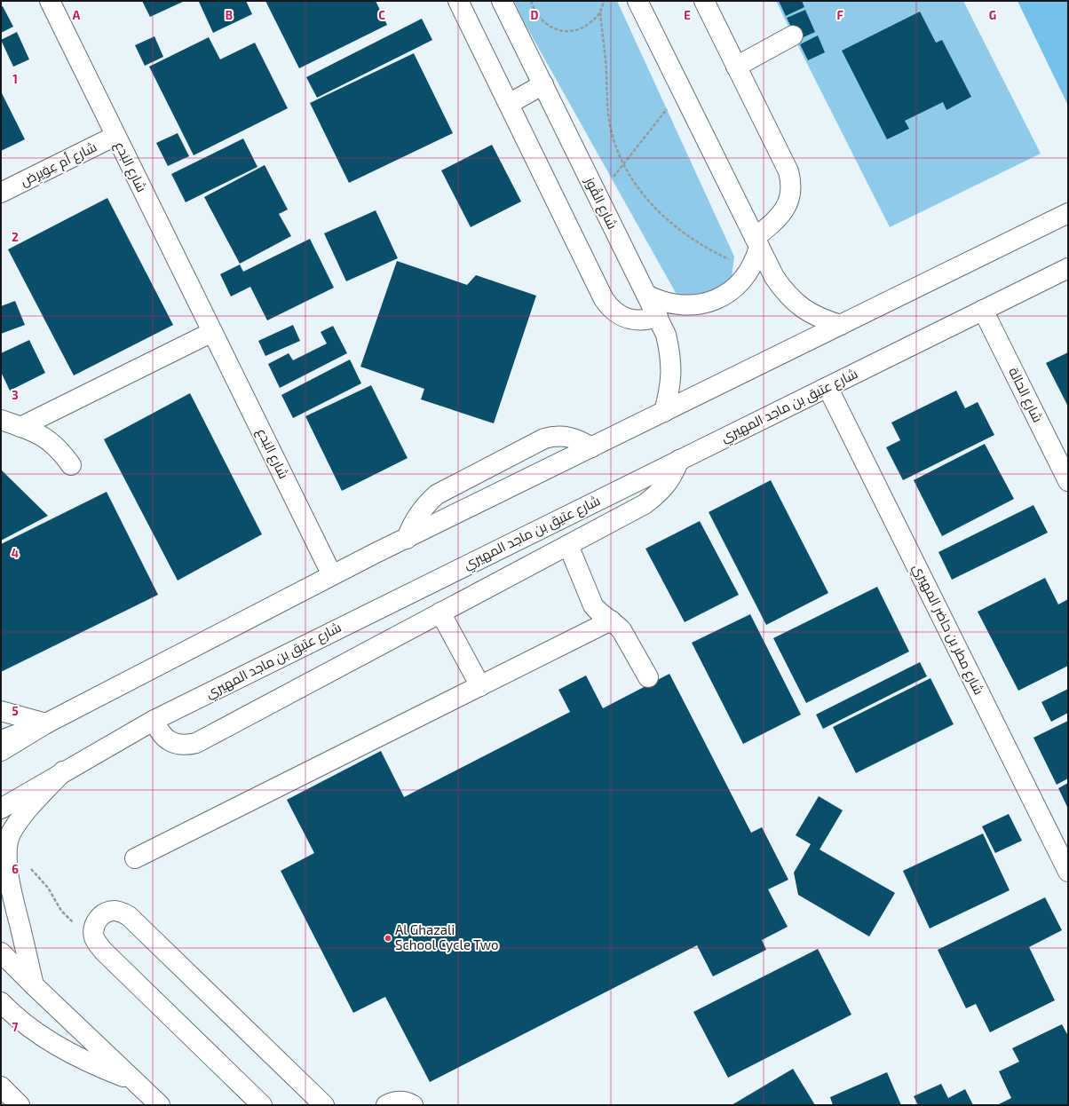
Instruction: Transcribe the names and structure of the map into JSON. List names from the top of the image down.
{
  "streets": {
    "street": [
      "شارع أم عِوَيرِض",
      "شارع البَدع",
      "شارع القُوز",
      "شارع الحالة",
      "شارع عتيق بن ماجد المهيري",
      "شارع مطر بن حاضر المهيري"
    ]
  },
  "crossings": [
    ["شارع أم عِوَيرِض", "شارع البَدع"],
    ["شارع الحالة", "شارع عتيق بن ماجد المهيري"],
    ["شارع عتيق بن ماجد المهيري", "شارع مطر بن حاضر المهيري"]
  ],
  "places": ["Al Ghazali School Cycle Two"],
  "grid": {
    "columns": [
      "A",
      "B",
      "C",
      "D",
      "E",
      "F",
      "G"
    ],
    "rows": [
      "1",
      "2",
      "3",
      "4",
      "5",
      "6",
      "7"
    ]
  }
}
